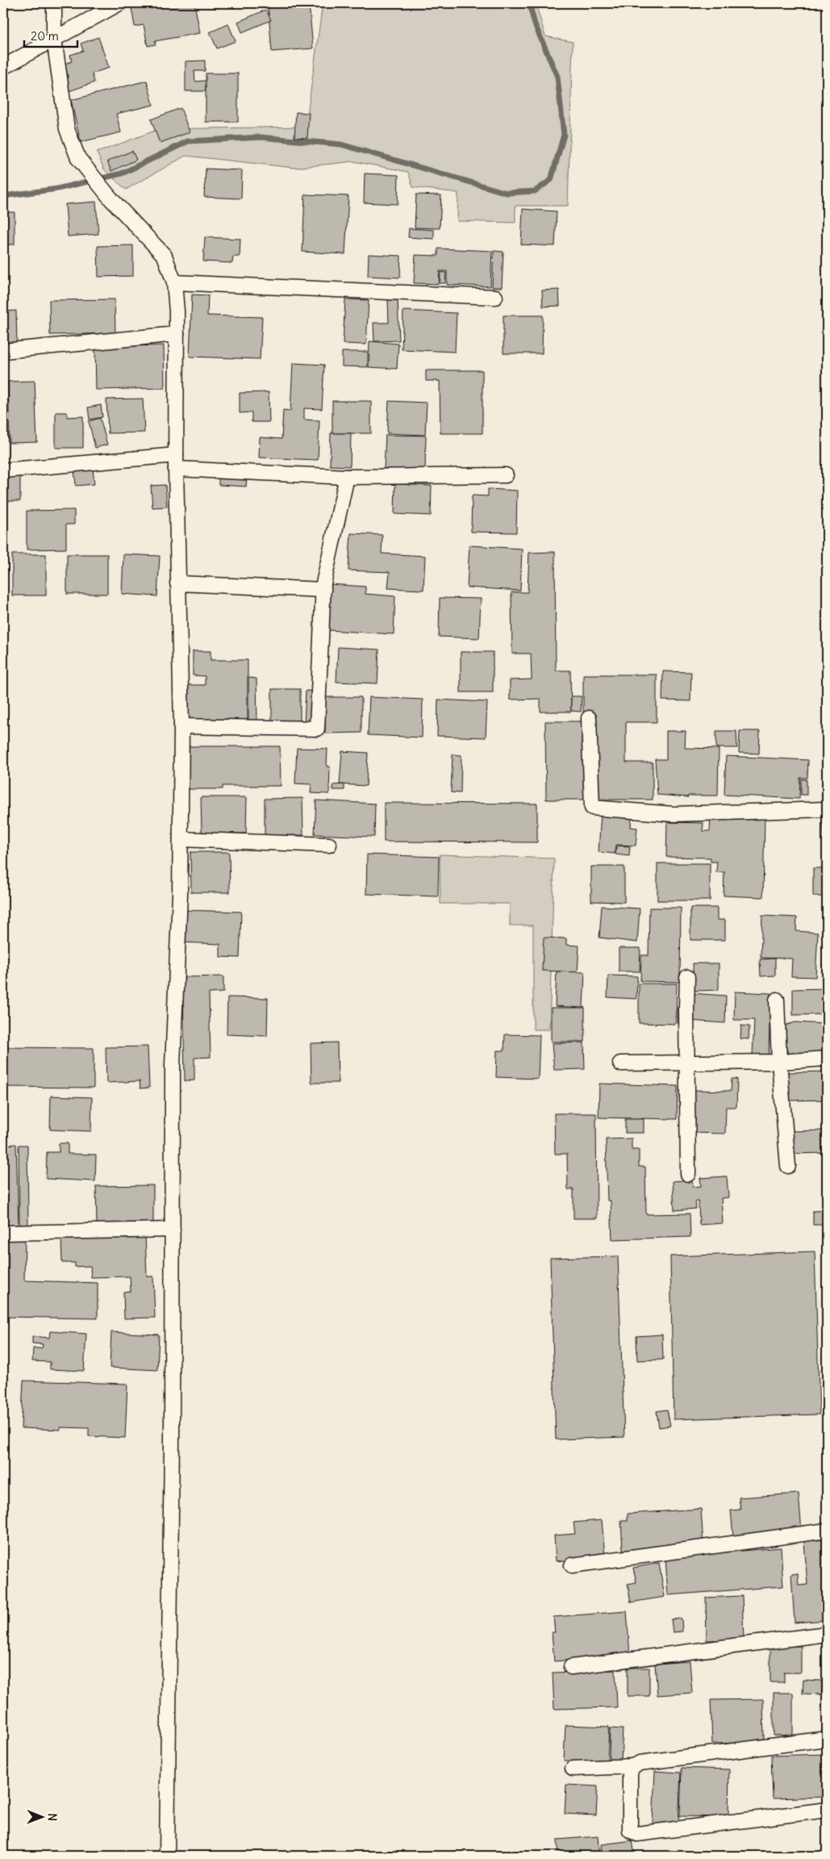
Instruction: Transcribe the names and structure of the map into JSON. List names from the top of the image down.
{
  "scale_bar": "20 m",
  "north": "right"
}
